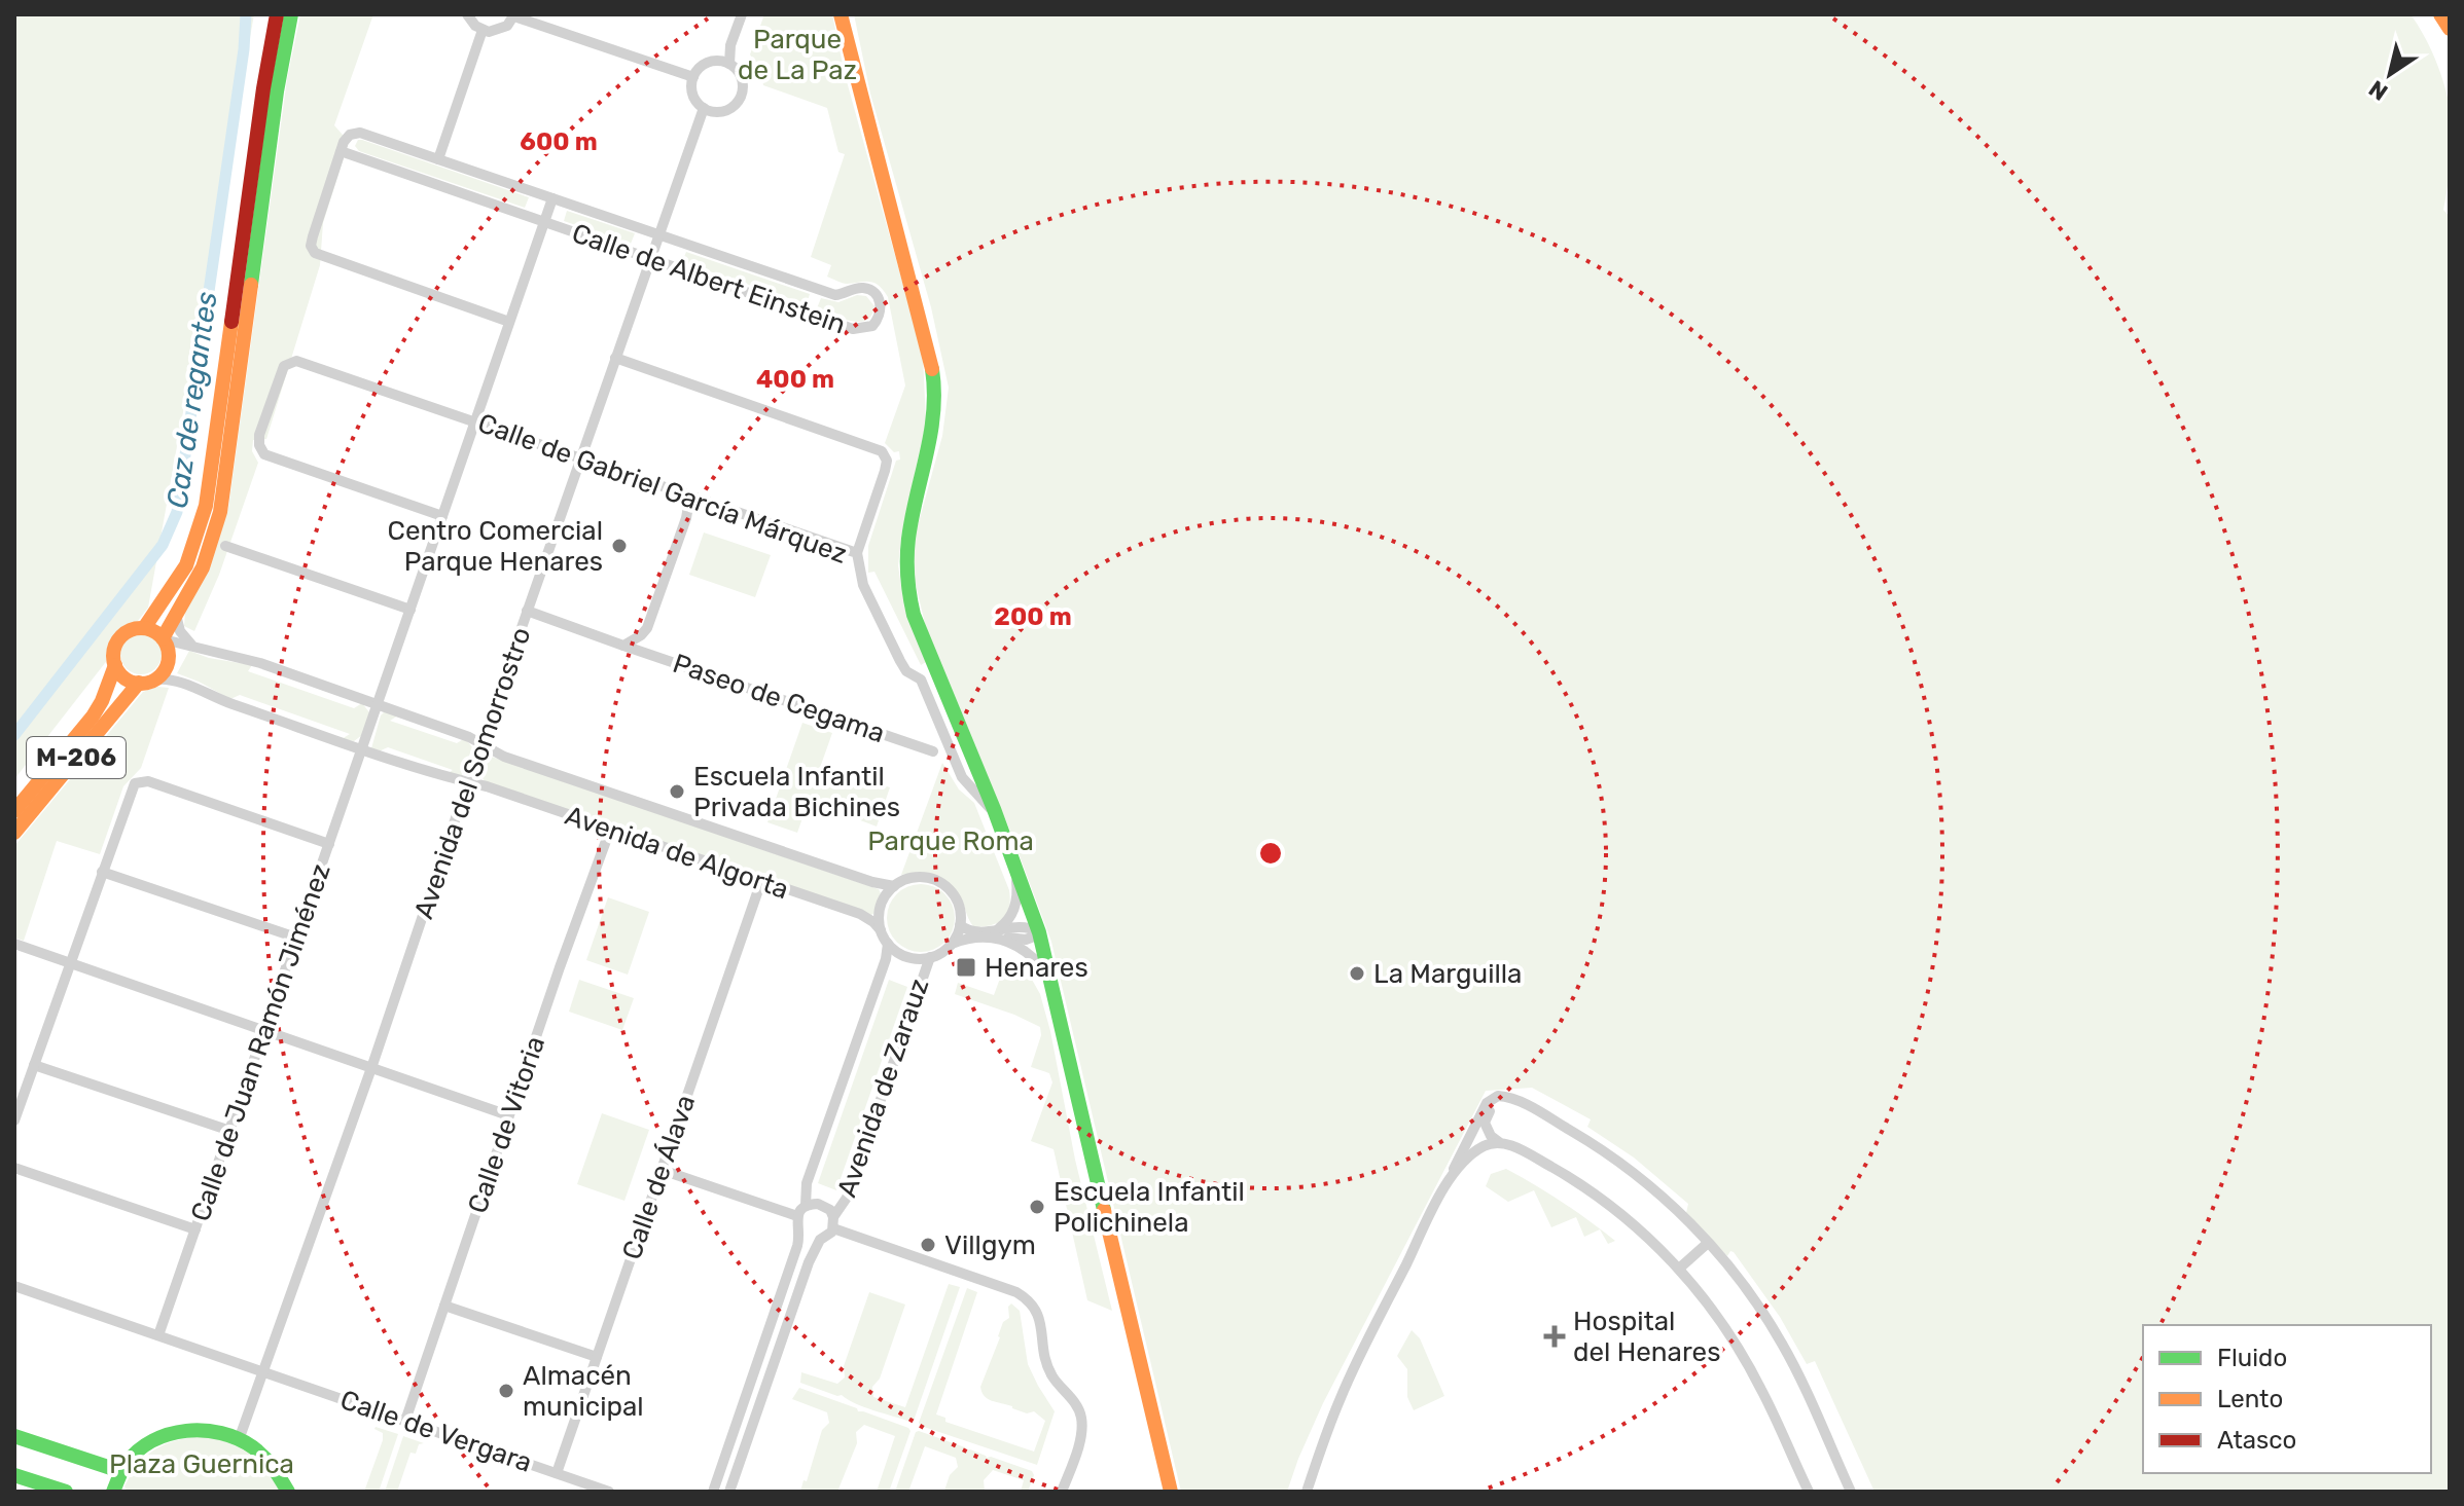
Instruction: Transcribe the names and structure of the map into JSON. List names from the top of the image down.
{
  "streets": {
    "main road": ["M-206"],
    "street": [
      "Calle de Albert Einstein",
      "Calle de Gabriel García Márquez",
      "Paseo de Cegama",
      "Avenida del Somorrostro",
      "Avenida de Algorta",
      "Calle de Juan Ramón Jiménez",
      "Avenida de Zarauz",
      "Calle de Vitoria",
      "Calle de Álava",
      "Calle de Vergara"
    ]
  },
  "crossings": [
    ["Calle de Albert Einstein", "Avenida del Somorrostro"],
    ["Calle de Albert Einstein", "Calle de Juan Ramón Jiménez"],
    ["Calle de Gabriel García Márquez", "Paseo de Cegama"],
    ["Calle de Gabriel García Márquez", "Avenida del Somorrostro"],
    ["Calle de Gabriel García Márquez", "Calle de Juan Ramón Jiménez"],
    ["Paseo de Cegama", "Avenida del Somorrostro"],
    ["M-206", "Avenida de Algorta"],
    ["Avenida del Somorrostro", "Avenida de Algorta"],
    ["Avenida del Somorrostro", "Calle de Vergara"],
    ["Avenida de Algorta", "Calle de Juan Ramón Jiménez"],
    ["Avenida de Algorta", "Avenida de Zarauz"],
    ["Avenida de Algorta", "Calle de Vitoria"],
    ["Avenida de Algorta", "Calle de Álava"],
    ["Calle de Juan Ramón Jiménez", "Calle de Vergara"],
    ["Calle de Vitoria", "Calle de Vergara"],
    ["Calle de Álava", "Calle de Vergara"]
  ],
  "water": ["Caz de regantes"],
  "parks": ["Parque de La Paz", "Parque Roma", "Plaza Guernica"],
  "places": {
    "other": [
      "Centro Comercial Parque Henares",
      "Escuela Infantil Privada Bichines",
      "La Marguilla",
      "Escuela Infantil Polichinela",
      "Villgym",
      "Almacén municipal"
    ],
    "transit": ["Henares"],
    "health": ["Hospital del Henares"]
  },
  "legend": ["Fluido", "Lento", "Atasco"],
  "north": "bottom left",
  "rings": ["600 m", "400 m", "200 m"]
}
